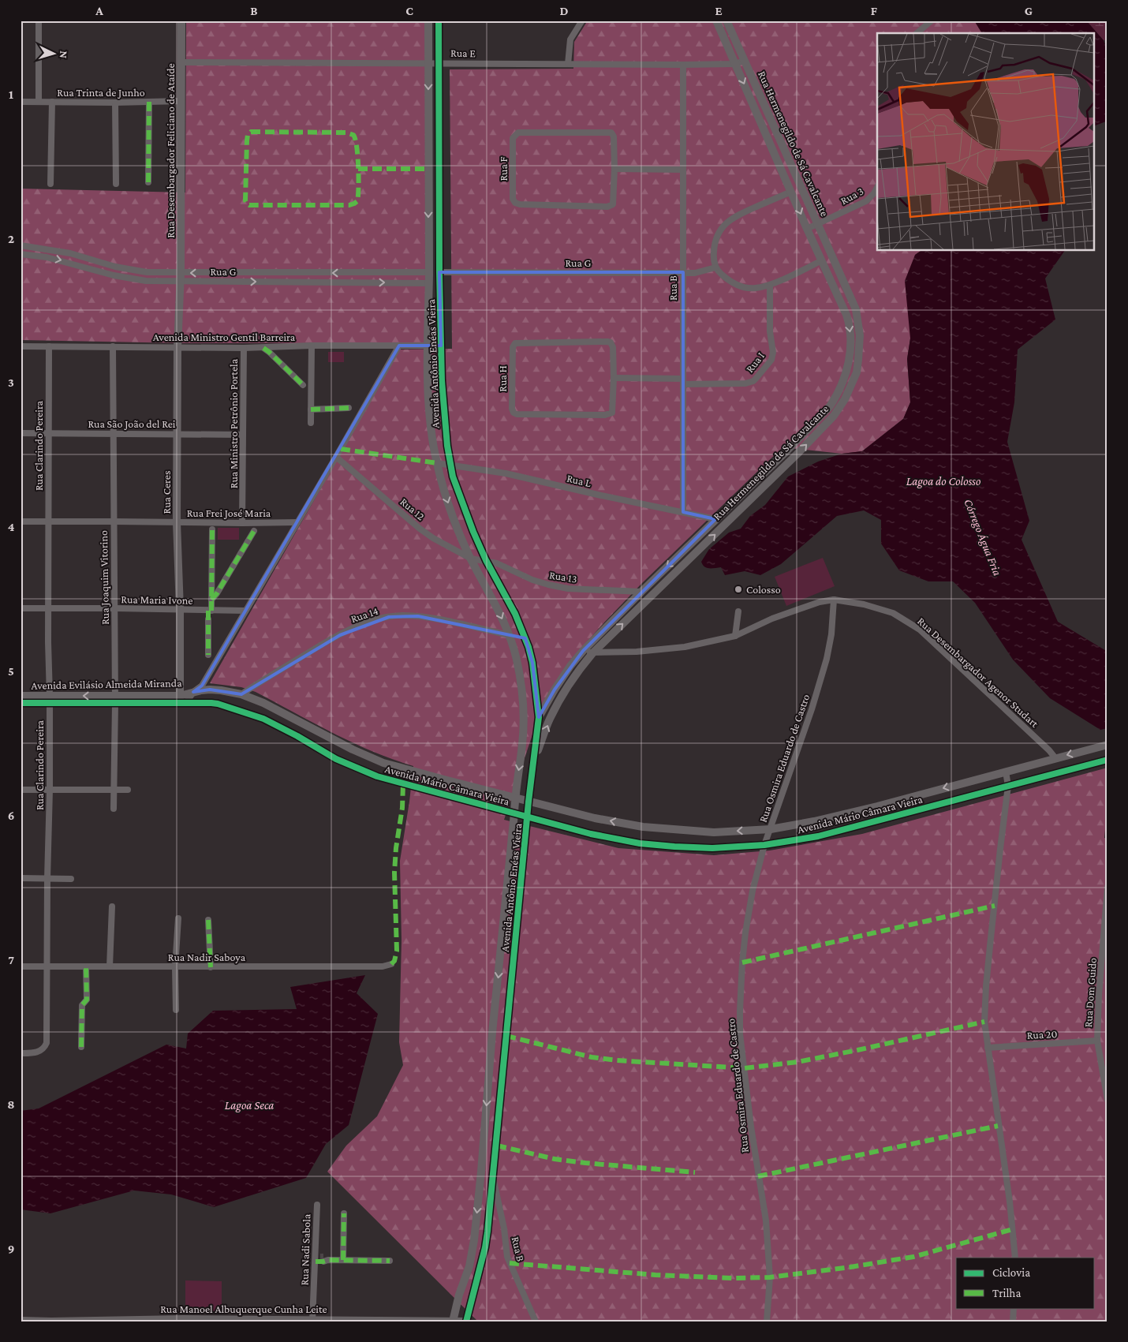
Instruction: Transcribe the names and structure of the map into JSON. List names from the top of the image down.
{
  "streets": {
    "street": [
      "Rua E",
      "Rua Trinta de Junho",
      "Rua Hermenegildo de Sá Cavalcante",
      "Rua Desembargador Feliciano de Ataíde",
      "Rua F",
      "Rua 3",
      "Rua G",
      "Rua B",
      "Avenida Ministro Gentil Barreira",
      "Rua I",
      "Avenida Antônio Enéas Vieira",
      "Rua H",
      "Rua São João del Rei",
      "Rua Ministro Petrônio Portela",
      "Rua Clarindo Pereira",
      "Rua L",
      "Rua Ceres",
      "Rua 12",
      "Rua Frei José Maria",
      "Rua 13",
      "Rua Joaquim Vitorino",
      "Rua Maria Ivone",
      "Rua 14",
      "Rua Desembargador Agenor Studart",
      "Avenida Evilásio Almeida Miranda",
      "Rua Osmira Eduardo de Castro",
      "Avenida Mário Câmara Vieira",
      "Rua Nadir Saboya",
      "Rua Dom Guido",
      "Rua 20",
      "Rua Nadi Sabola",
      "Rua Manoel Albuquerque Cunha Leite"
    ]
  },
  "crossings": [
    ["Rua E", "Rua Hermenegildo de Sá Cavalcante"],
    ["Rua E", "Rua Desembargador Feliciano de Ataíde"],
    ["Rua E", "Rua B"],
    ["Rua E", "Avenida Antônio Enéas Vieira"],
    ["Rua Trinta de Junho", "Rua Desembargador Feliciano de Ataíde"],
    ["Rua Hermenegildo de Sá Cavalcante", "Rua 3"],
    ["Rua Hermenegildo de Sá Cavalcante", "Rua G"],
    ["Rua Hermenegildo de Sá Cavalcante", "Rua I"],
    ["Rua Hermenegildo de Sá Cavalcante", "Avenida Antônio Enéas Vieira"],
    ["Rua Hermenegildo de Sá Cavalcante", "Rua L"],
    ["Rua Hermenegildo de Sá Cavalcante", "Rua 13"],
    ["Rua Hermenegildo de Sá Cavalcante", "Rua Desembargador Agenor Studart"],
    ["Rua Desembargador Feliciano de Ataíde", "Rua G"],
    ["Rua Desembargador Feliciano de Ataíde", "Rua Ceres"],
    ["Rua 3", "Rua G"],
    ["Rua 3", "Rua I"],
    ["Rua G", "Rua B"],
    ["Rua G", "Rua I"],
    ["Rua G", "Avenida Antônio Enéas Vieira"],
    ["Rua G", "Rua Ceres"],
    ["Rua B", "Rua I"],
    ["Rua B", "Avenida Antônio Enéas Vieira"],
    ["Rua B", "Rua L"],
    ["Avenida Ministro Gentil Barreira", "Avenida Antônio Enéas Vieira"],
    ["Avenida Ministro Gentil Barreira", "Rua Ministro Petrônio Portela"],
    ["Avenida Ministro Gentil Barreira", "Rua Clarindo Pereira"],
    ["Avenida Ministro Gentil Barreira", "Rua Ceres"],
    ["Avenida Ministro Gentil Barreira", "Rua Joaquim Vitorino"],
    ["Avenida Antônio Enéas Vieira", "Rua L"],
    ["Avenida Antônio Enéas Vieira", "Rua 12"],
    ["Avenida Antônio Enéas Vieira", "Rua 13"],
    ["Avenida Antônio Enéas Vieira", "Rua 14"],
    ["Avenida Antônio Enéas Vieira", "Avenida Mário Câmara Vieira"],
    ["Avenida Antônio Enéas Vieira", "Rua Manoel Albuquerque Cunha Leite"],
    ["Rua São João del Rei", "Rua Ministro Petrônio Portela"],
    ["Rua São João del Rei", "Rua Clarindo Pereira"],
    ["Rua São João del Rei", "Rua Ceres"],
    ["Rua São João del Rei", "Rua Joaquim Vitorino"],
    ["Rua Ministro Petrônio Portela", "Rua Frei José Maria"],
    ["Rua Clarindo Pereira", "Rua Frei José Maria"],
    ["Rua Clarindo Pereira", "Rua Maria Ivone"],
    ["Rua Clarindo Pereira", "Avenida Evilásio Almeida Miranda"],
    ["Rua Clarindo Pereira", "Rua Nadir Saboya"],
    ["Rua Ceres", "Rua Frei José Maria"],
    ["Rua Ceres", "Rua Maria Ivone"],
    ["Rua Ceres", "Avenida Evilásio Almeida Miranda"],
    ["Rua 12", "Rua 13"],
    ["Rua Frei José Maria", "Rua Joaquim Vitorino"],
    ["Rua Joaquim Vitorino", "Rua Maria Ivone"],
    ["Rua Joaquim Vitorino", "Avenida Evilásio Almeida Miranda"],
    ["Rua 14", "Avenida Mário Câmara Vieira"],
    ["Rua Desembargador Agenor Studart", "Rua Osmira Eduardo de Castro"],
    ["Rua Desembargador Agenor Studart", "Avenida Mário Câmara Vieira"],
    ["Avenida Evilásio Almeida Miranda", "Avenida Mário Câmara Vieira"],
    ["Rua Osmira Eduardo de Castro", "Avenida Mário Câmara Vieira"],
    ["Rua Dom Guido", "Rua 20"],
    ["Rua Nadi Sabola", "Rua Manoel Albuquerque Cunha Leite"]
  ],
  "water": ["Lagoa do Colosso", "Córrego Água Fria", "Lagoa Seca"],
  "places": ["Colosso"],
  "legend": ["Ciclovia", "Trilha"],
  "north": "right",
  "grid": {
    "columns": [
      "A",
      "B",
      "C",
      "D",
      "E",
      "F",
      "G"
    ],
    "rows": [
      "1",
      "2",
      "3",
      "4",
      "5",
      "6",
      "7",
      "8",
      "9"
    ]
  }
}
